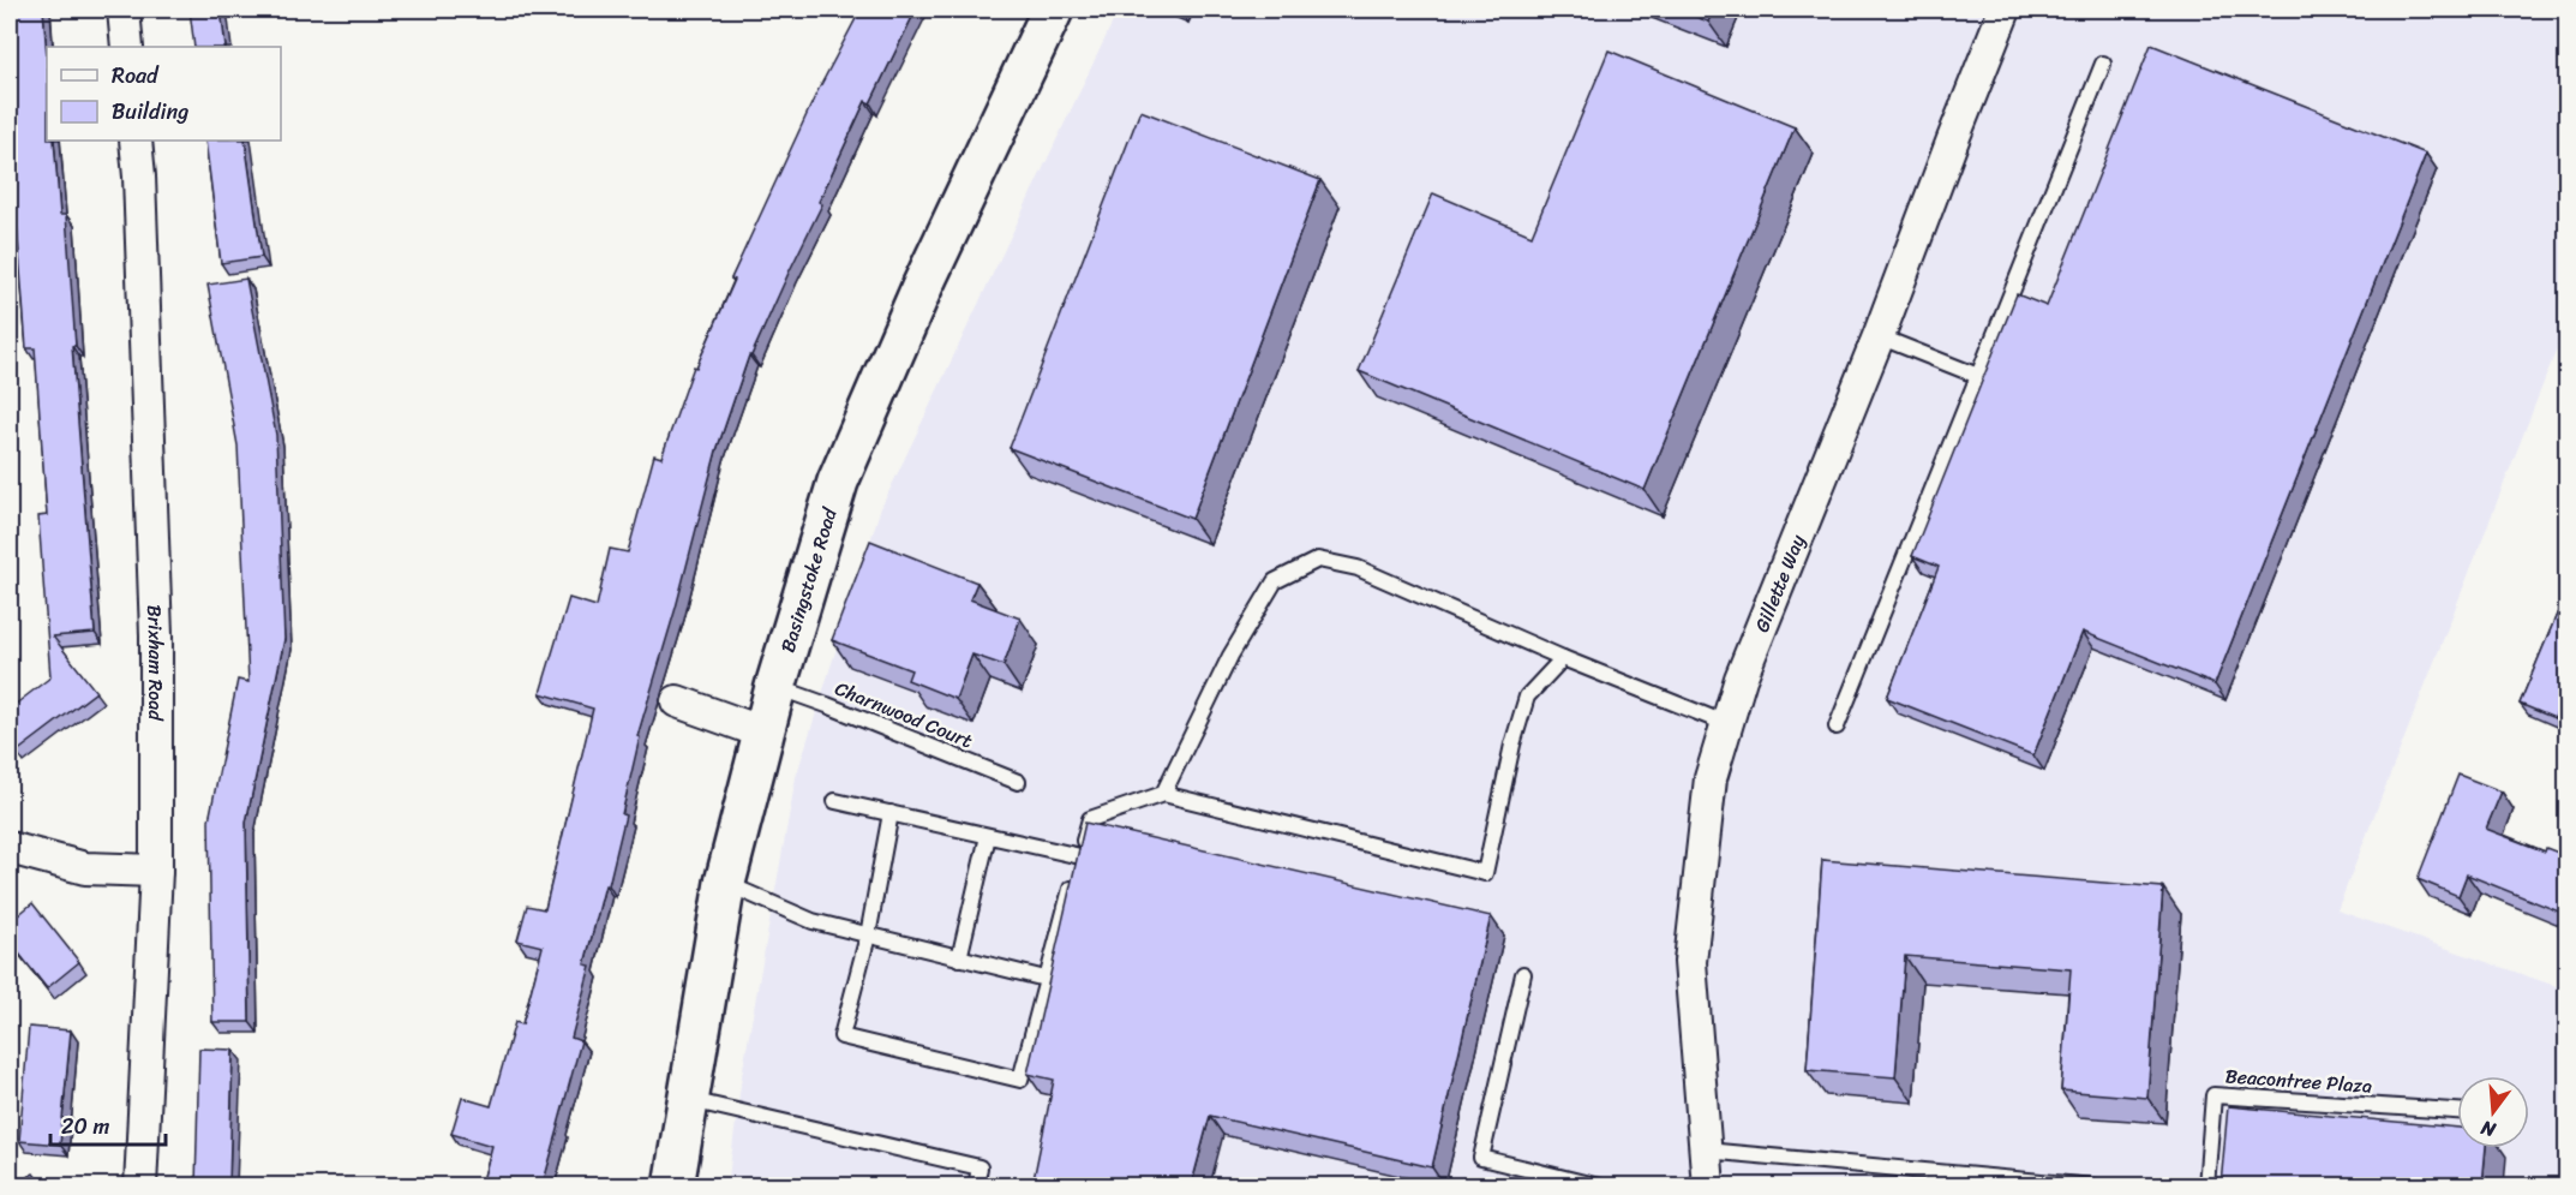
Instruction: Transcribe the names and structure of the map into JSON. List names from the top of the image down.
{
  "streets": {
    "main road": ["Basingstoke Road"],
    "street": ["Gillette Way", "Brixham Road"],
    "lane": ["Charnwood Court", "Beacontree Plaza"]
  },
  "crossings": [
    ["Basingstoke Road", "Charnwood Court"]
  ],
  "legend": ["Road", "Building"],
  "scale_bar": "20 m",
  "north": "bottom"
}
